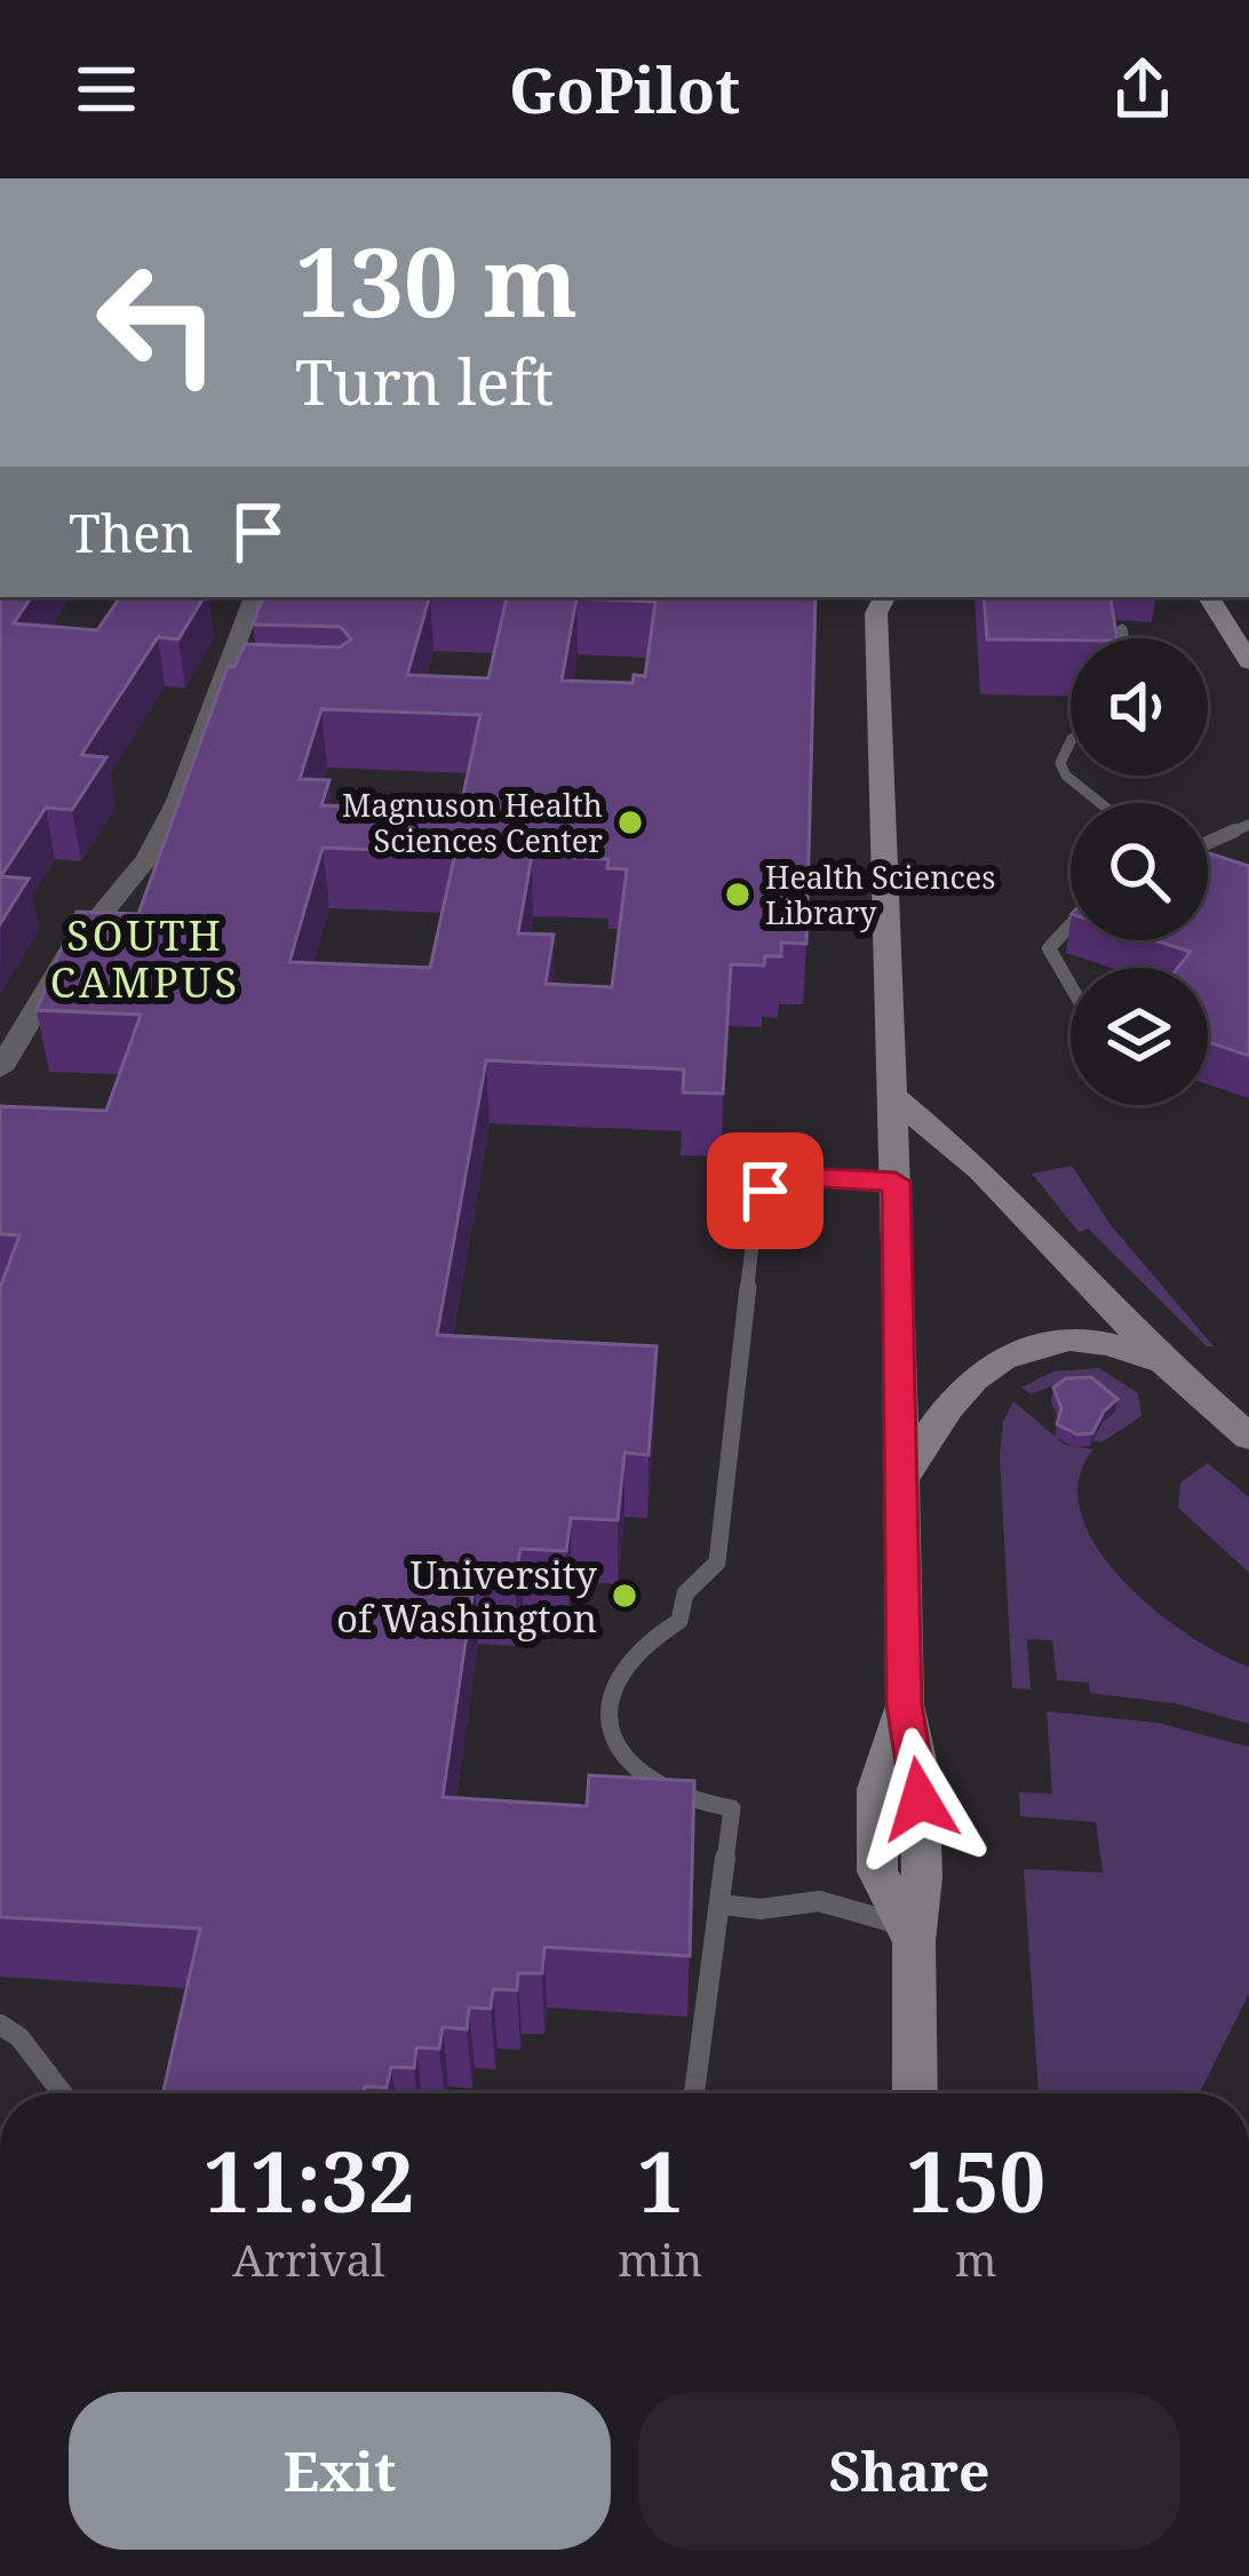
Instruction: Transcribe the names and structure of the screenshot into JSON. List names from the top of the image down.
{
  "districts": ["SOUTH CAMPUS"],
  "places": ["Magnuson Health Sciences Center", "Health Sciences Library", "University of Washington"],
  "page": {
    "header": "GoPilot",
    "turn": ["130 m", "Turn left"],
    "then": "Then",
    "eta": [
      "11:32",
      "Arrival",
      "1",
      "min",
      "150",
      "m"
    ],
    "buttons": ["Exit", "Share"]
  }
}
